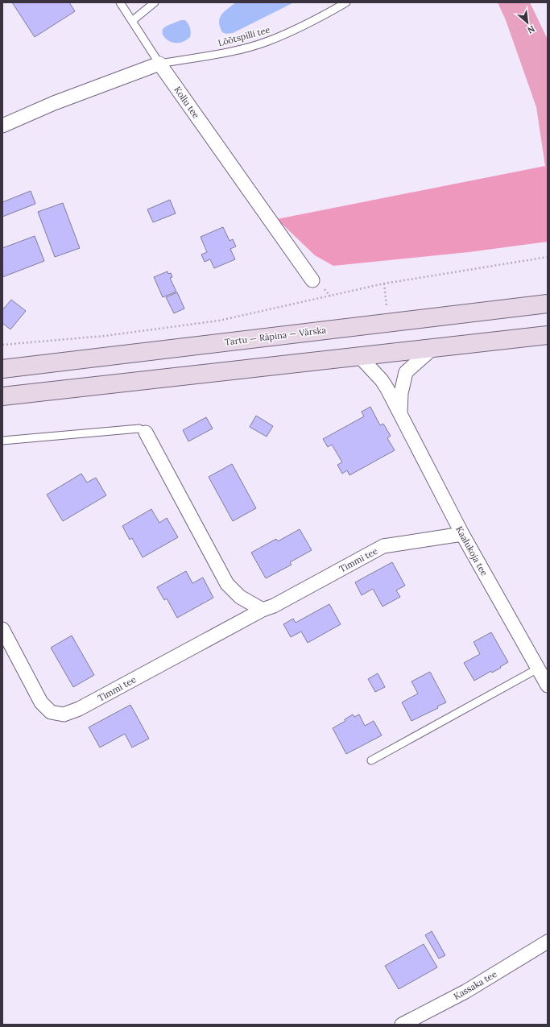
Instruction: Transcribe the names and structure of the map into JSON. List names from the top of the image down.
{
  "streets": {
    "main road": ["Tartu — Räpina — Värska"],
    "street": [
      "Kollu tee",
      "Kaalukoja tee",
      "Timmi tee",
      "Kassaka tee"
    ],
    "lane": ["Lõõtspilli tee"]
  },
  "crossings": [
    ["Lõõtspilli tee", "Kollu tee"],
    ["Kaalukoja tee", "Timmi tee"]
  ],
  "north": "bottom right"
}
